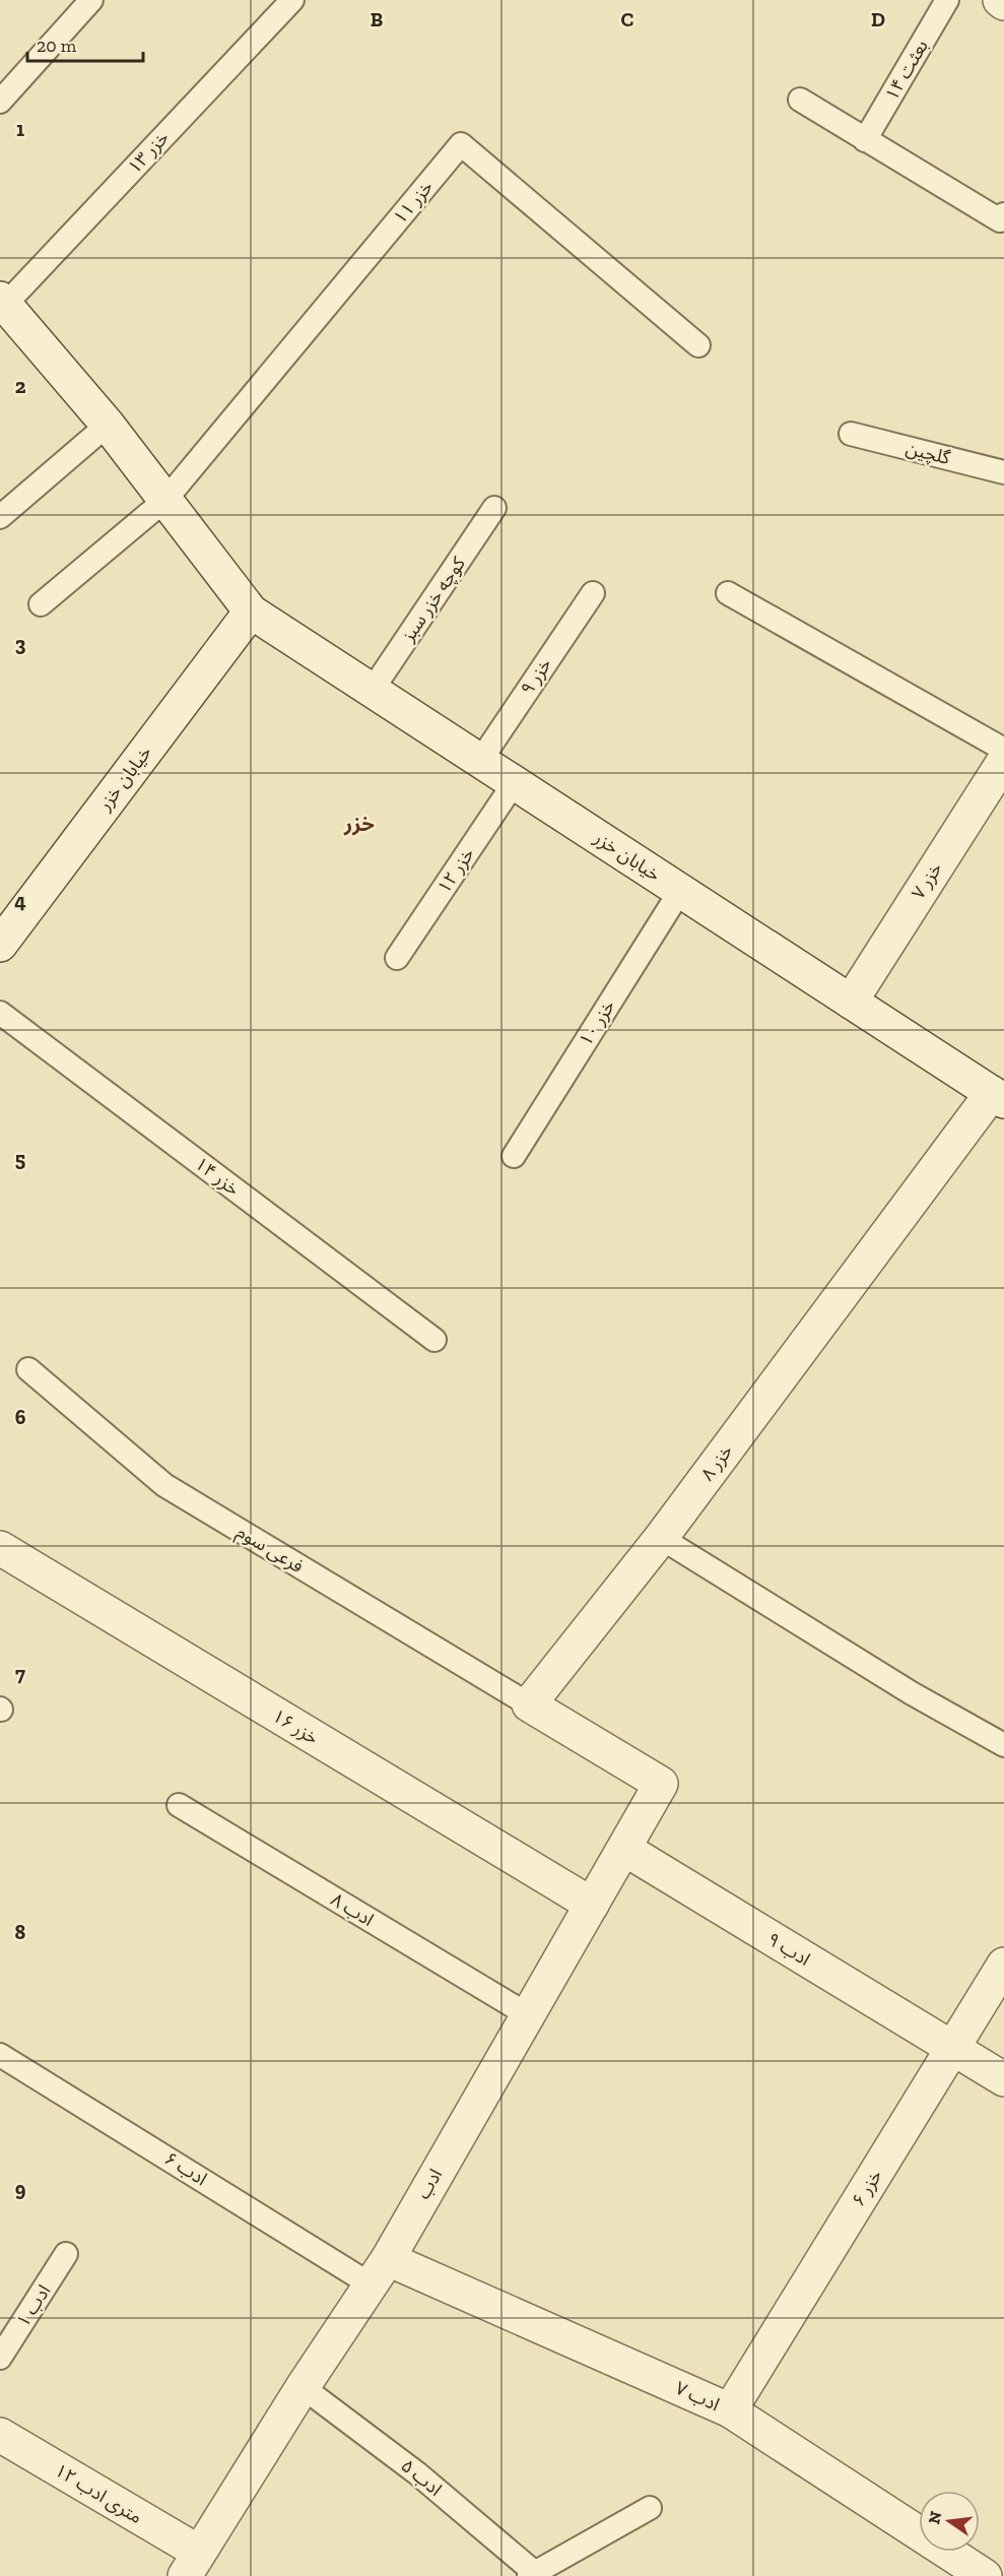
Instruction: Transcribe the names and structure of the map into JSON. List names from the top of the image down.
{
  "streets": {
    "street": [
      "خیابان خزر",
      "خزر ۷",
      "خزر ۸",
      "خزر ۱۶",
      "ادب ۹",
      "ادب",
      "خزر ۶",
      "ادب ۷",
      "۱۲ متری ادب"
    ],
    "lane": [
      "بعثت ۱۴",
      "خزر ۱۳",
      "خزر ۱۱",
      "گلچین",
      "کوچه خزر سبز",
      "خزر ۹",
      "خزر ۱۲",
      "خزر ۱۰",
      "خزر ۱۴",
      "فرعی سوم",
      "ادب ۸",
      "ادب ۶",
      "ادب ۱",
      "ادب ۵"
    ]
  },
  "crossings": [
    ["خزر ۱۳", "خیابان خزر"],
    ["خزر ۱۱", "خیابان خزر"],
    ["کوچه خزر سبز", "خیابان خزر"],
    ["خزر ۹", "خیابان خزر"],
    ["خیابان خزر", "خزر ۱۲"],
    ["خیابان خزر", "خزر ۷"],
    ["خیابان خزر", "خزر ۱۰"],
    ["خیابان خزر", "خزر ۸"],
    ["خزر ۸", "فرعی سوم"],
    ["خزر ۸", "ادب"],
    ["فرعی سوم", "ادب"],
    ["خزر ۱۶", "ادب"],
    ["ادب ۸", "ادب"],
    ["ادب ۹", "ادب"],
    ["ادب ۹", "خزر ۶"],
    ["ادب ۶", "ادب"],
    ["ادب ۶", "ادب ۷"],
    ["ادب", "ادب ۷"],
    ["ادب", "ادب ۵"],
    ["ادب", "۱۲ متری ادب"],
    ["خزر ۶", "ادب ۷"]
  ],
  "districts": ["خزر"],
  "scale_bar": "20 m",
  "north": "left",
  "grid": {
    "columns": ["B", "C", "D"],
    "rows": [
      "1",
      "2",
      "3",
      "4",
      "5",
      "6",
      "7",
      "8",
      "9"
    ]
  }
}
